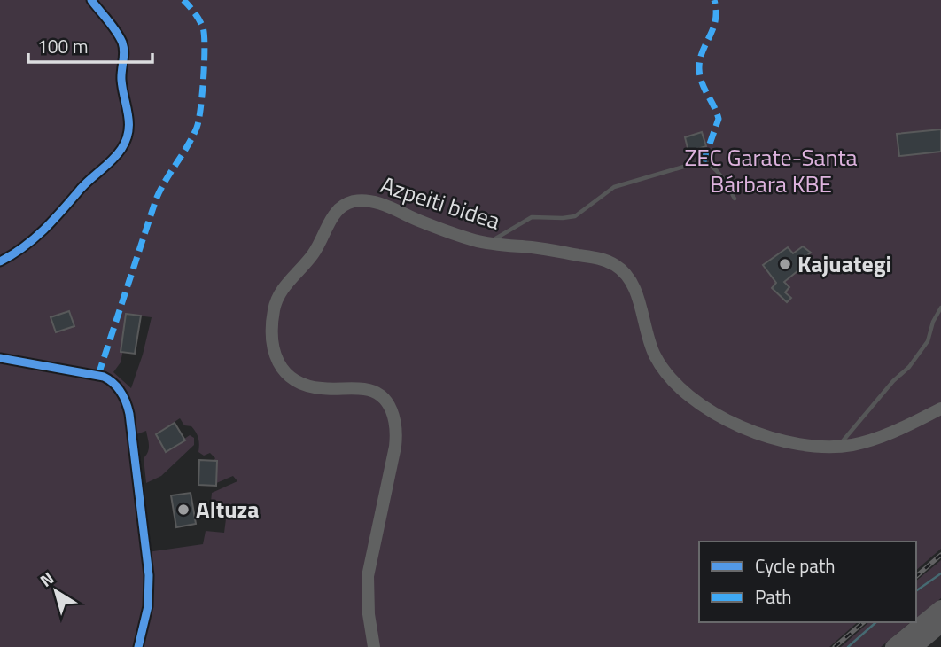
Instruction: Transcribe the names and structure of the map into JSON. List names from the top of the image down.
{
  "streets": {
    "main road": ["Azpeiti bidea"]
  },
  "parks": ["ZEC Garate-Santa Bárbara KBE"],
  "places": ["Kajuategi", "Altuza"],
  "legend": ["Cycle path", "Path"],
  "scale_bar": "100 m",
  "north": "top left"
}
